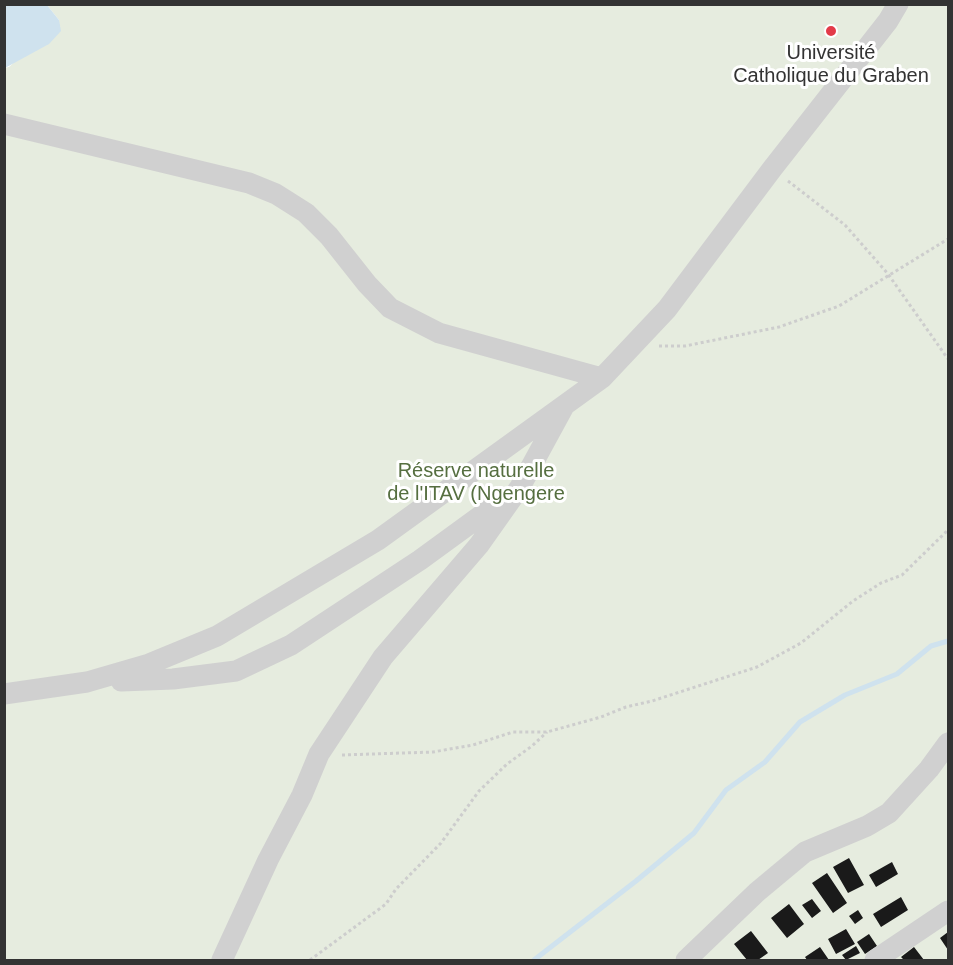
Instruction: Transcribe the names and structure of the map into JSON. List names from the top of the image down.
{
  "parks": ["Réserve naturelle de l'ITAV (Ngengere"],
  "places": ["Université Catholique du Graben"]
}
